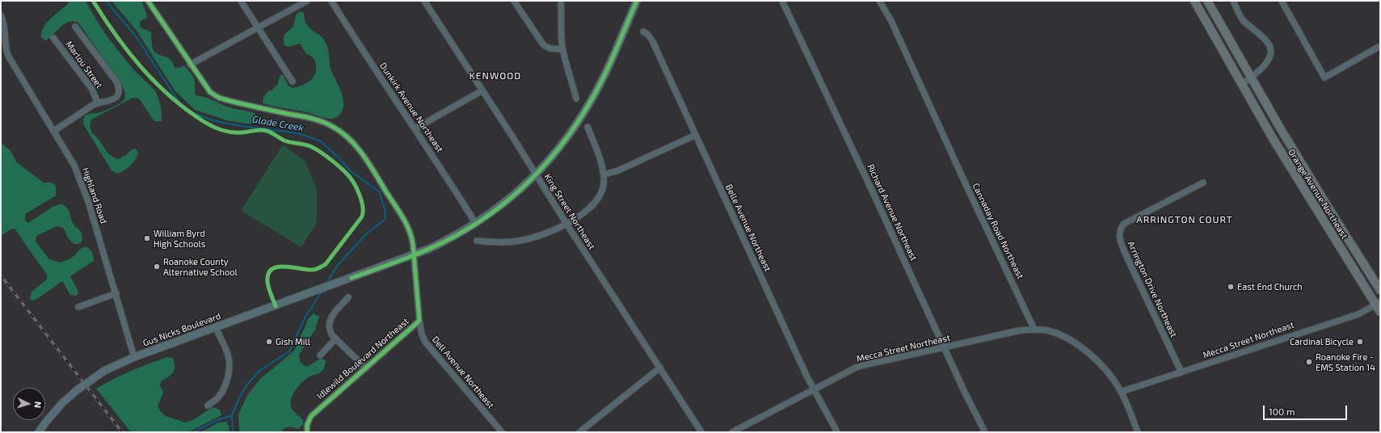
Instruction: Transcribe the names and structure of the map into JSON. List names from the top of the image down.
{
  "streets": {
    "highway": ["Orange Avenue Northeast"],
    "main road": ["Gus Nicks Boulevard"],
    "street": [
      "Marlou Street",
      "Dunkirk Avenue Northeast",
      "Highland Road",
      "King Street Northeast",
      "Richard Avenue Northeast",
      "Belle Avenue Northeast",
      "Cannaday Road Northeast",
      "Arrington Drive Northeast",
      "Mecca Street Northeast",
      "Idlewild Boulevard Northeast",
      "Dell Avenue Northeast"
    ]
  },
  "crossings": [
    ["Dunkirk Avenue Northeast", "Gus Nicks Boulevard"],
    ["Orange Avenue Northeast", "Mecca Street Northeast"],
    ["Highland Road", "Gus Nicks Boulevard"],
    ["King Street Northeast", "Gus Nicks Boulevard"],
    ["Richard Avenue Northeast", "Mecca Street Northeast"],
    ["Belle Avenue Northeast", "Mecca Street Northeast"],
    ["Cannaday Road Northeast", "Mecca Street Northeast"],
    ["Arrington Drive Northeast", "Mecca Street Northeast"],
    ["Gus Nicks Boulevard", "Idlewild Boulevard Northeast"],
    ["Idlewild Boulevard Northeast", "Dell Avenue Northeast"]
  ],
  "districts": ["KENWOOD", "ARRINGTON COURT"],
  "water": ["Glade Creek"],
  "places": [
    "William Byrd High Schools",
    "Roanoke County Alternative School",
    "East End Church",
    "Gish Mill",
    "Cardinal Bicycle",
    "Roanoke Fire - EMS Station 14"
  ],
  "scale_bar": "100 m",
  "north": "right"
}
